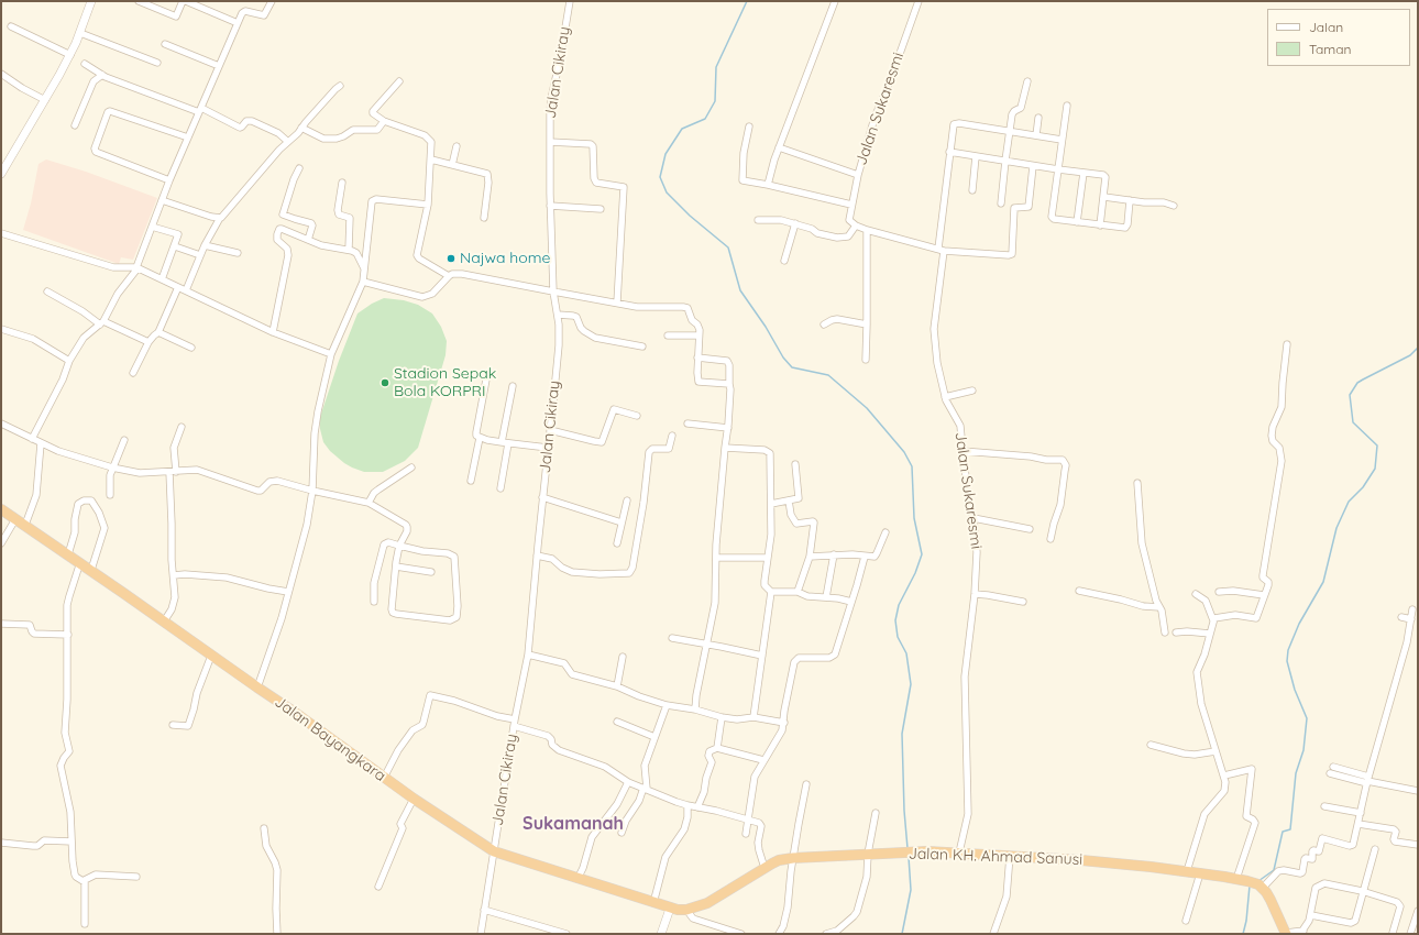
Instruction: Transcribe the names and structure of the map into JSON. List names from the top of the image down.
{
  "streets": {
    "highway": ["Jalan Bayangkara", "Jalan KH. Ahmad Sanusi"],
    "street": ["Jalan Cikiray", "Jalan Sukaresmi"]
  },
  "crossings": [
    ["Jalan Cikiray", "Jalan Bayangkara"],
    ["Jalan Sukaresmi", "Jalan KH. Ahmad Sanusi"],
    ["Jalan Bayangkara", "Jalan KH. Ahmad Sanusi"]
  ],
  "districts": ["Sukamanah"],
  "places": ["Najwa home", "Stadion Sepak Bola KORPRI"],
  "legend": ["Jalan", "Taman"]
}
